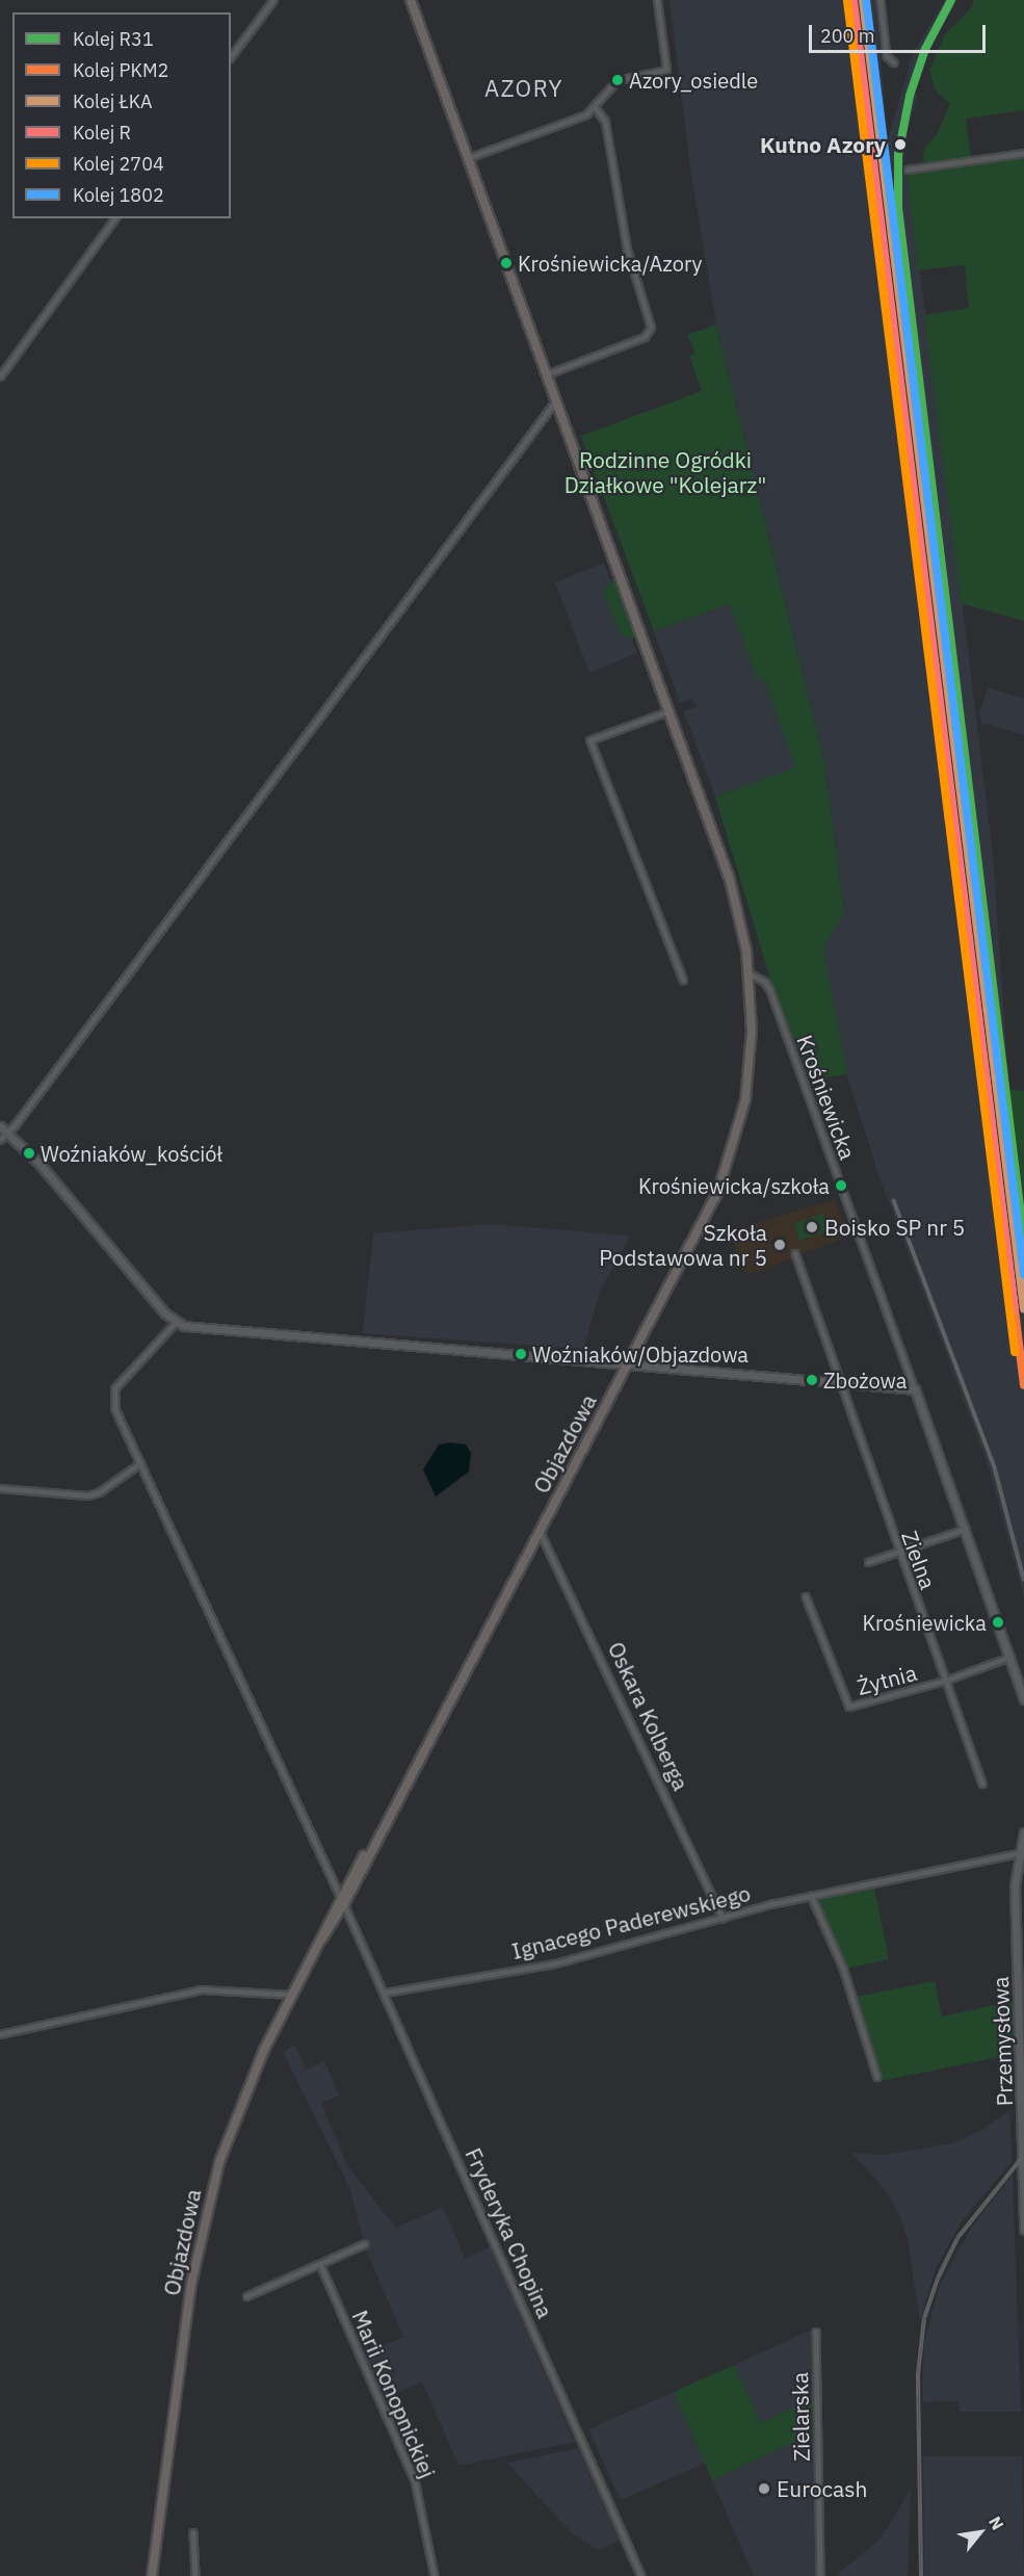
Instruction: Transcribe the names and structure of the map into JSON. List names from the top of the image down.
{
  "streets": {
    "main road": ["Objazdowa"],
    "street": [
      "Krośniewicka",
      "Zielna",
      "Żytnia",
      "Oskara Kolberga",
      "Ignacego Paderewskiego",
      "Przemysłowa",
      "Fryderyka Chopina",
      "Marii Konopnickiej",
      "Zielarska"
    ]
  },
  "crossings": [
    ["Krośniewicka", "Objazdowa"],
    ["Krośniewicka", "Żytnia"],
    ["Objazdowa", "Oskara Kolberga"],
    ["Objazdowa", "Fryderyka Chopina"],
    ["Zielna", "Żytnia"],
    ["Oskara Kolberga", "Ignacego Paderewskiego"],
    ["Ignacego Paderewskiego", "Przemysłowa"],
    ["Ignacego Paderewskiego", "Fryderyka Chopina"]
  ],
  "districts": ["AZORY"],
  "parks": ["Rodzinne Ogródki Działkowe \"Kolejarz\""],
  "places": [
    "Azory_osiedle",
    "Kutno Azory",
    "Krośniewicka/Azory",
    "Woźniaków_kościół",
    "Krośniewicka/szkoła",
    "Boisko SP nr 5",
    "Szkoła Podstawowa nr 5",
    "Woźniaków/Objazdowa",
    "Zbożowa",
    "Krośniewicka",
    "Eurocash"
  ],
  "lines": [
    "rail line R31",
    "rail line PKM2",
    "rail line ŁKA",
    "rail line 1802",
    "rail line R",
    "rail line 2704"
  ],
  "legend": [
    "Kolej R31",
    "Kolej PKM2",
    "Kolej ŁKA",
    "Kolej R",
    "Kolej 2704",
    "Kolej 1802"
  ],
  "scale_bar": "200 m",
  "north": "top right"
}
